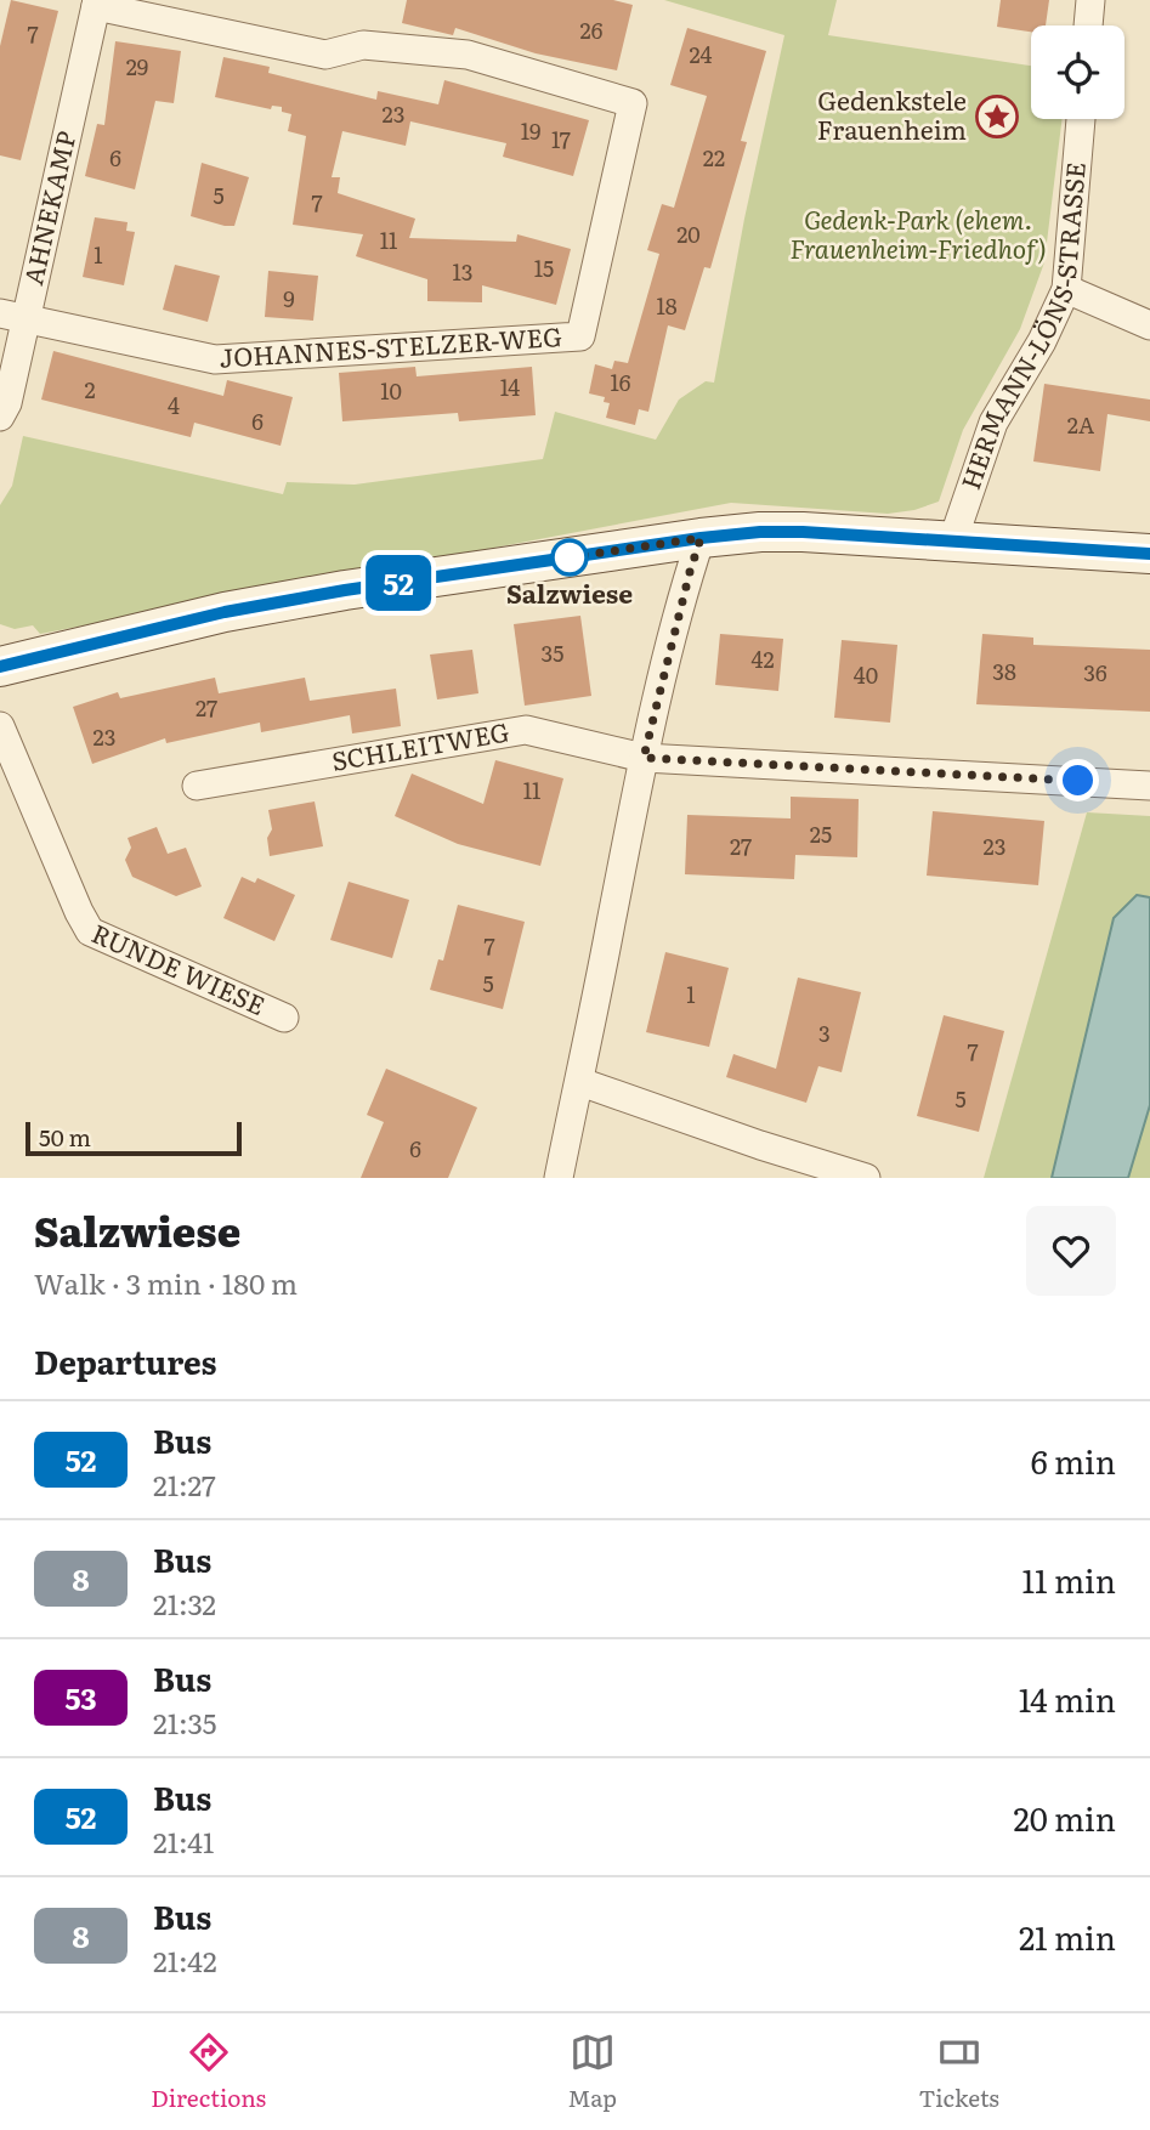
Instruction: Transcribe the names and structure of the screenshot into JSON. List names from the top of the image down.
{
  "streets": {
    "street": [
      "AHNEKAMP",
      "HERMANN-LÖNS-STRASSE",
      "JOHANNES-STELZER-WEG",
      "SCHLEITWEG",
      "RUNDE WIESE"
    ]
  },
  "crossings": [
    ["AHNEKAMP", "JOHANNES-STELZER-WEG"]
  ],
  "parks": ["Gedenk-Park (ehem. Frauenheim-Friedhof)"],
  "places": {
    "place": ["Gedenkstele Frauenheim"],
    "other": ["Salzwiese"]
  },
  "lines": ["bus line 52"],
  "house_numbers": [
    "26",
    "7",
    "24",
    "29",
    "23",
    "19",
    "17",
    "6",
    "22",
    "5",
    "7",
    "20",
    "11",
    "1",
    "15",
    "13",
    "9",
    "18",
    "16",
    "14",
    "2",
    "10",
    "4",
    "6",
    "2A",
    "35",
    "42",
    "38",
    "36",
    "40",
    "27",
    "23",
    "11",
    "25",
    "27",
    "23",
    "7",
    "5",
    "1",
    "3",
    "7",
    "5",
    "6"
  ],
  "scale_bar": "50 m",
  "page": {
    "on_map": "52",
    "scale": "50 m",
    "heading": [
      ["Salzwiese", "Walk · 3 min · 180 m"],
      "Departures"
    ],
    "list": [
      {
        "mark": "52",
        "name": "Bus",
        "note": "21:27",
        "value": "6 min"
      },
      {
        "mark": "8",
        "name": "Bus",
        "note": "21:32",
        "value": "11 min"
      },
      {
        "mark": "53",
        "name": "Bus",
        "note": "21:35",
        "value": "14 min"
      },
      {
        "mark": "52",
        "name": "Bus",
        "note": "21:41",
        "value": "20 min"
      },
      {
        "mark": "8",
        "name": "Bus",
        "note": "21:42",
        "value": "21 min"
      }
    ],
    "tabs": ["Directions", "Map", "Tickets"]
  }
}
